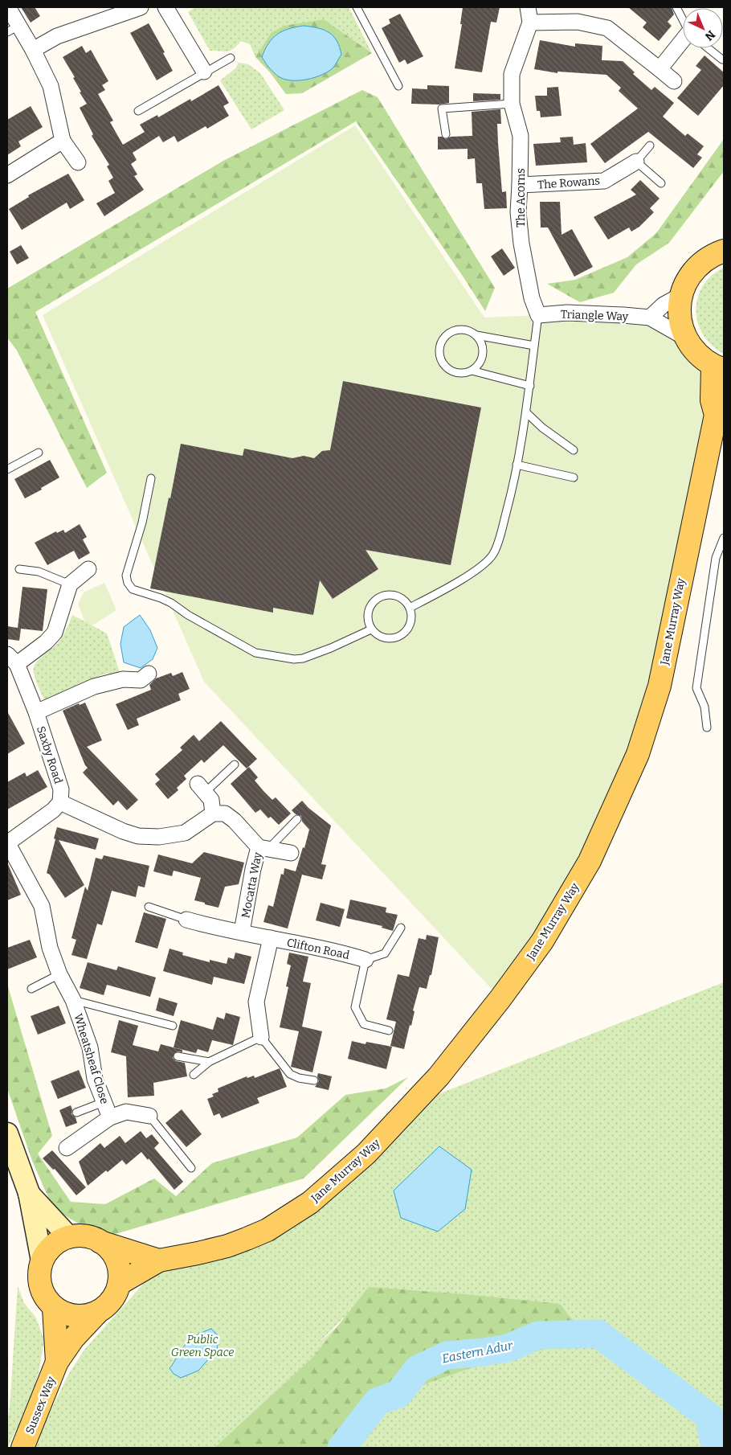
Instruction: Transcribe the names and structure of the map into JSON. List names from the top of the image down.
{
  "streets": {
    "main road": ["Jane Murray Way", "Sussex Way"],
    "street": [
      "The Rowans",
      "The Acorns",
      "Triangle Way",
      "Saxby Road",
      "Mocatta Way",
      "Clifton Road",
      "Wheatsheaf Close"
    ]
  },
  "crossings": [
    ["The Rowans", "The Acorns"],
    ["The Acorns", "Triangle Way"],
    ["Jane Murray Way", "Sussex Way"],
    ["Mocatta Way", "Clifton Road"]
  ],
  "water": ["Eastern Adur"],
  "parks": ["Public Green Space"],
  "north": "bottom right"
}
